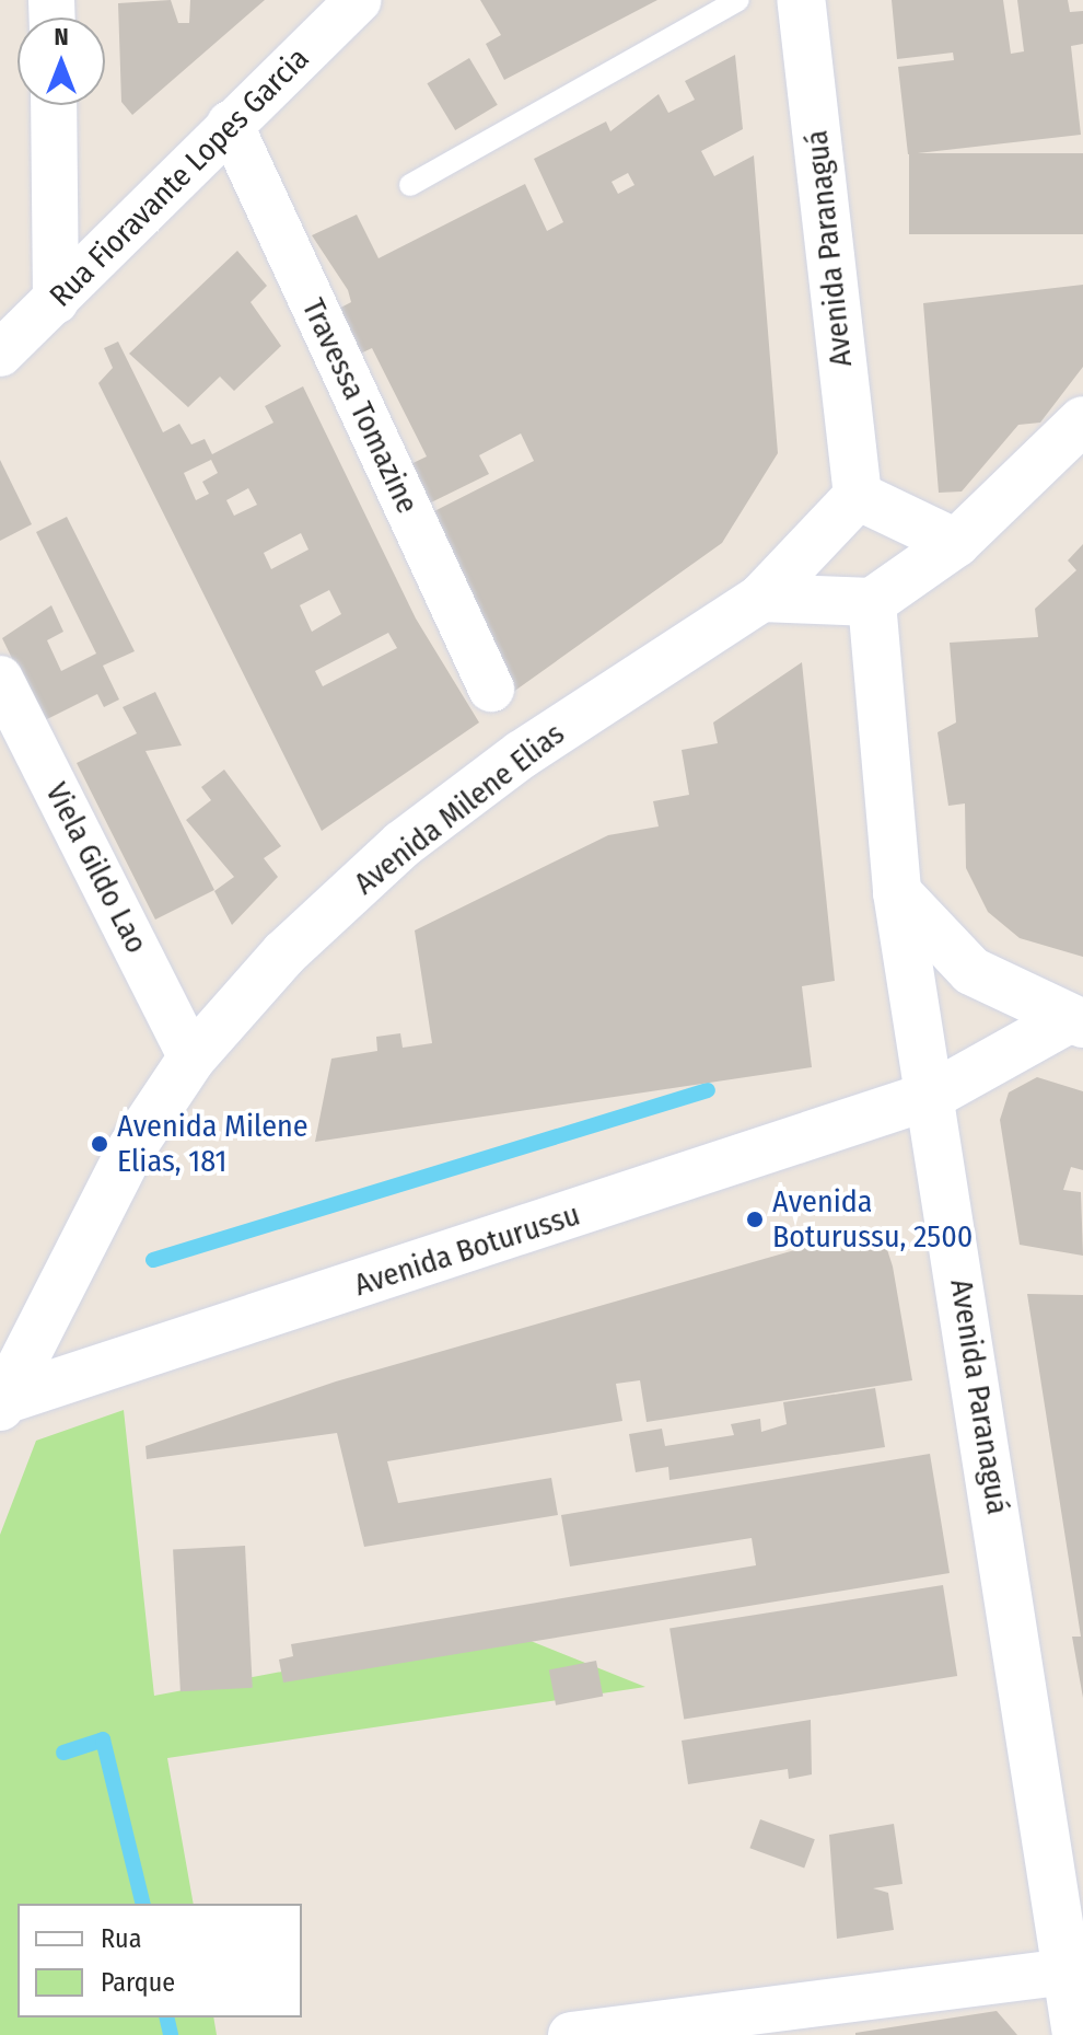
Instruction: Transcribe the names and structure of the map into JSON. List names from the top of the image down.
{
  "streets": {
    "main road": ["Avenida Paranaguá", "Avenida Milene Elias", "Avenida Boturussu"],
    "street": ["Rua Fioravante Lopes Garcia", "Travessa Tomazine", "Viela Gildo Lao"]
  },
  "crossings": [
    ["Rua Fioravante Lopes Garcia", "Travessa Tomazine"],
    ["Avenida Paranaguá", "Avenida Boturussu"],
    ["Avenida Milene Elias", "Viela Gildo Lao"],
    ["Avenida Milene Elias", "Avenida Boturussu"]
  ],
  "places": ["Avenida Milene Elias, 181", "Avenida Boturussu, 2500"],
  "legend": ["Rua", "Parque"],
  "north": "top"
}
